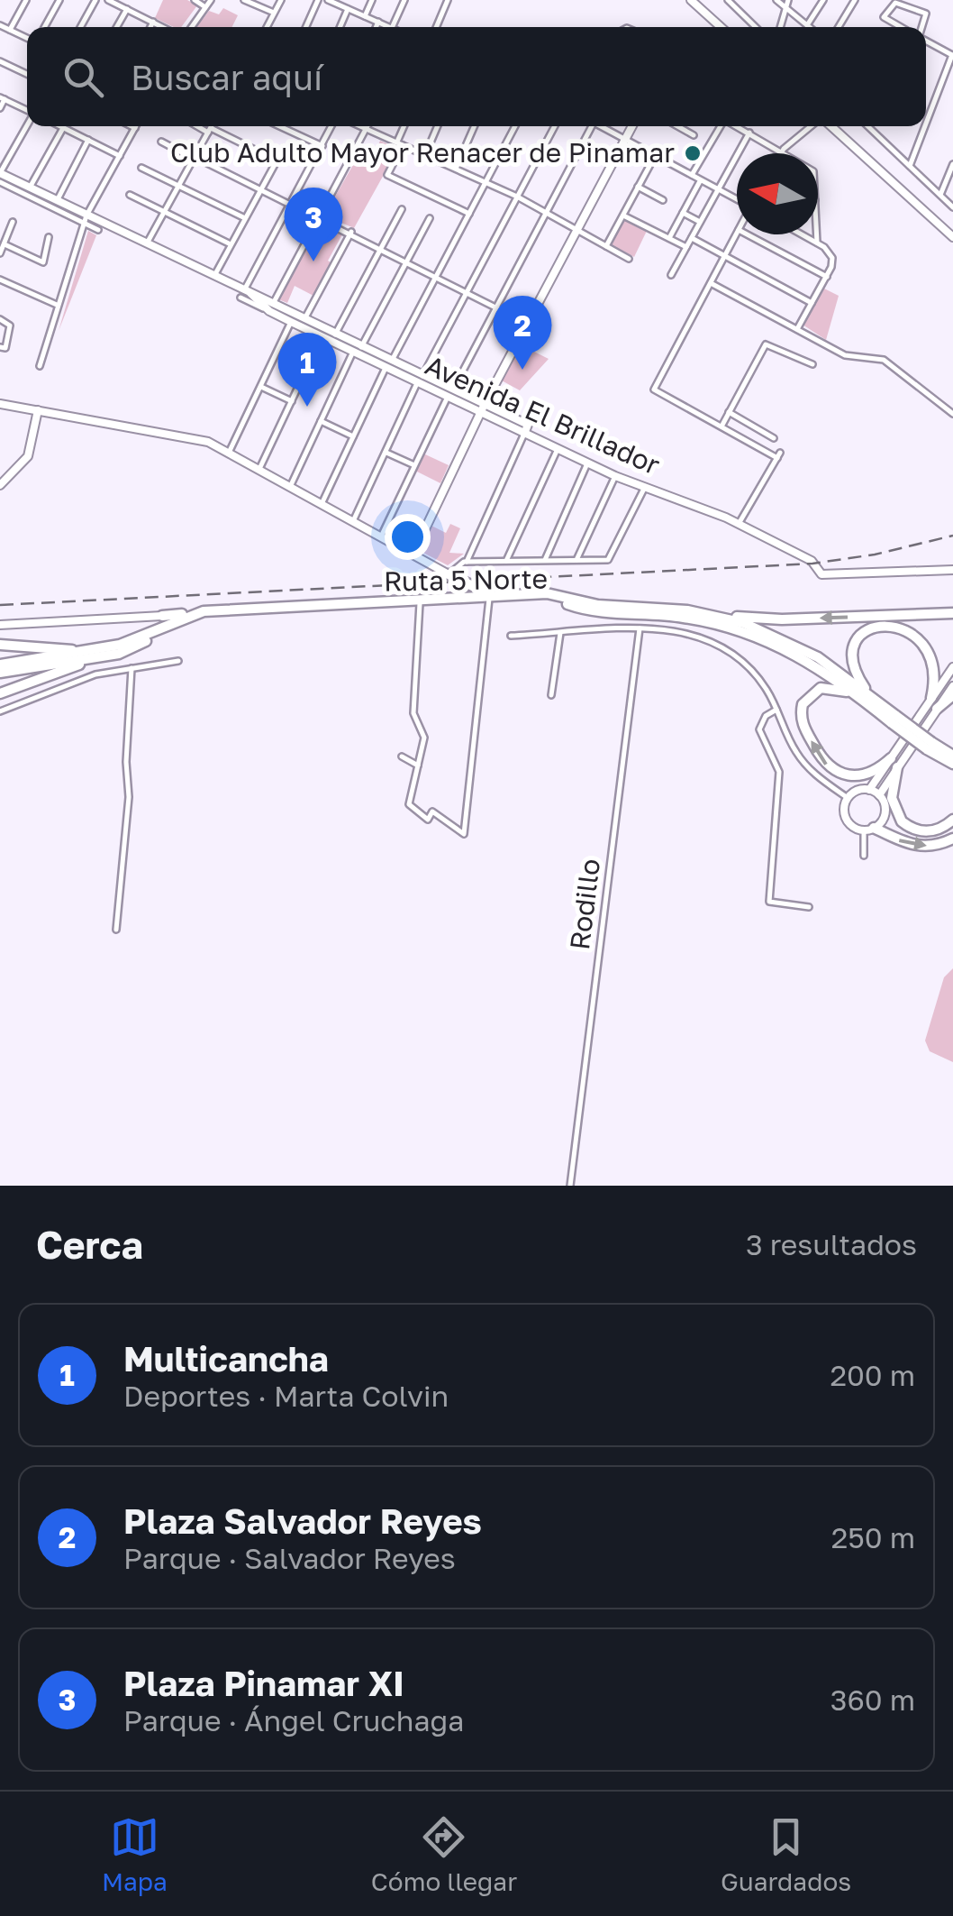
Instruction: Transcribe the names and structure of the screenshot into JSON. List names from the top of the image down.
{
  "streets": {
    "highway": ["Ruta 5 Norte"],
    "street": ["Avenida El Brillador", "Rodillo"]
  },
  "places": ["Club Adulto Mayor Renacer de Pinamar"],
  "north": "left",
  "page": {
    "search": "Buscar aquí",
    "pins": ["3", "2", "1"],
    "heading": ["Cerca", "3 resultados"],
    "list": [
      {
        "mark": "1",
        "name": "Multicancha",
        "note": "Deportes · Marta Colvin",
        "value": "200 m"
      },
      {
        "mark": "2",
        "name": "Plaza Salvador Reyes",
        "note": "Parque · Salvador Reyes",
        "value": "250 m"
      },
      {
        "mark": "3",
        "name": "Plaza Pinamar XI",
        "note": "Parque · Ángel Cruchaga",
        "value": "360 m"
      }
    ],
    "nav": ["Mapa", "Cómo llegar", "Guardados"]
  }
}
